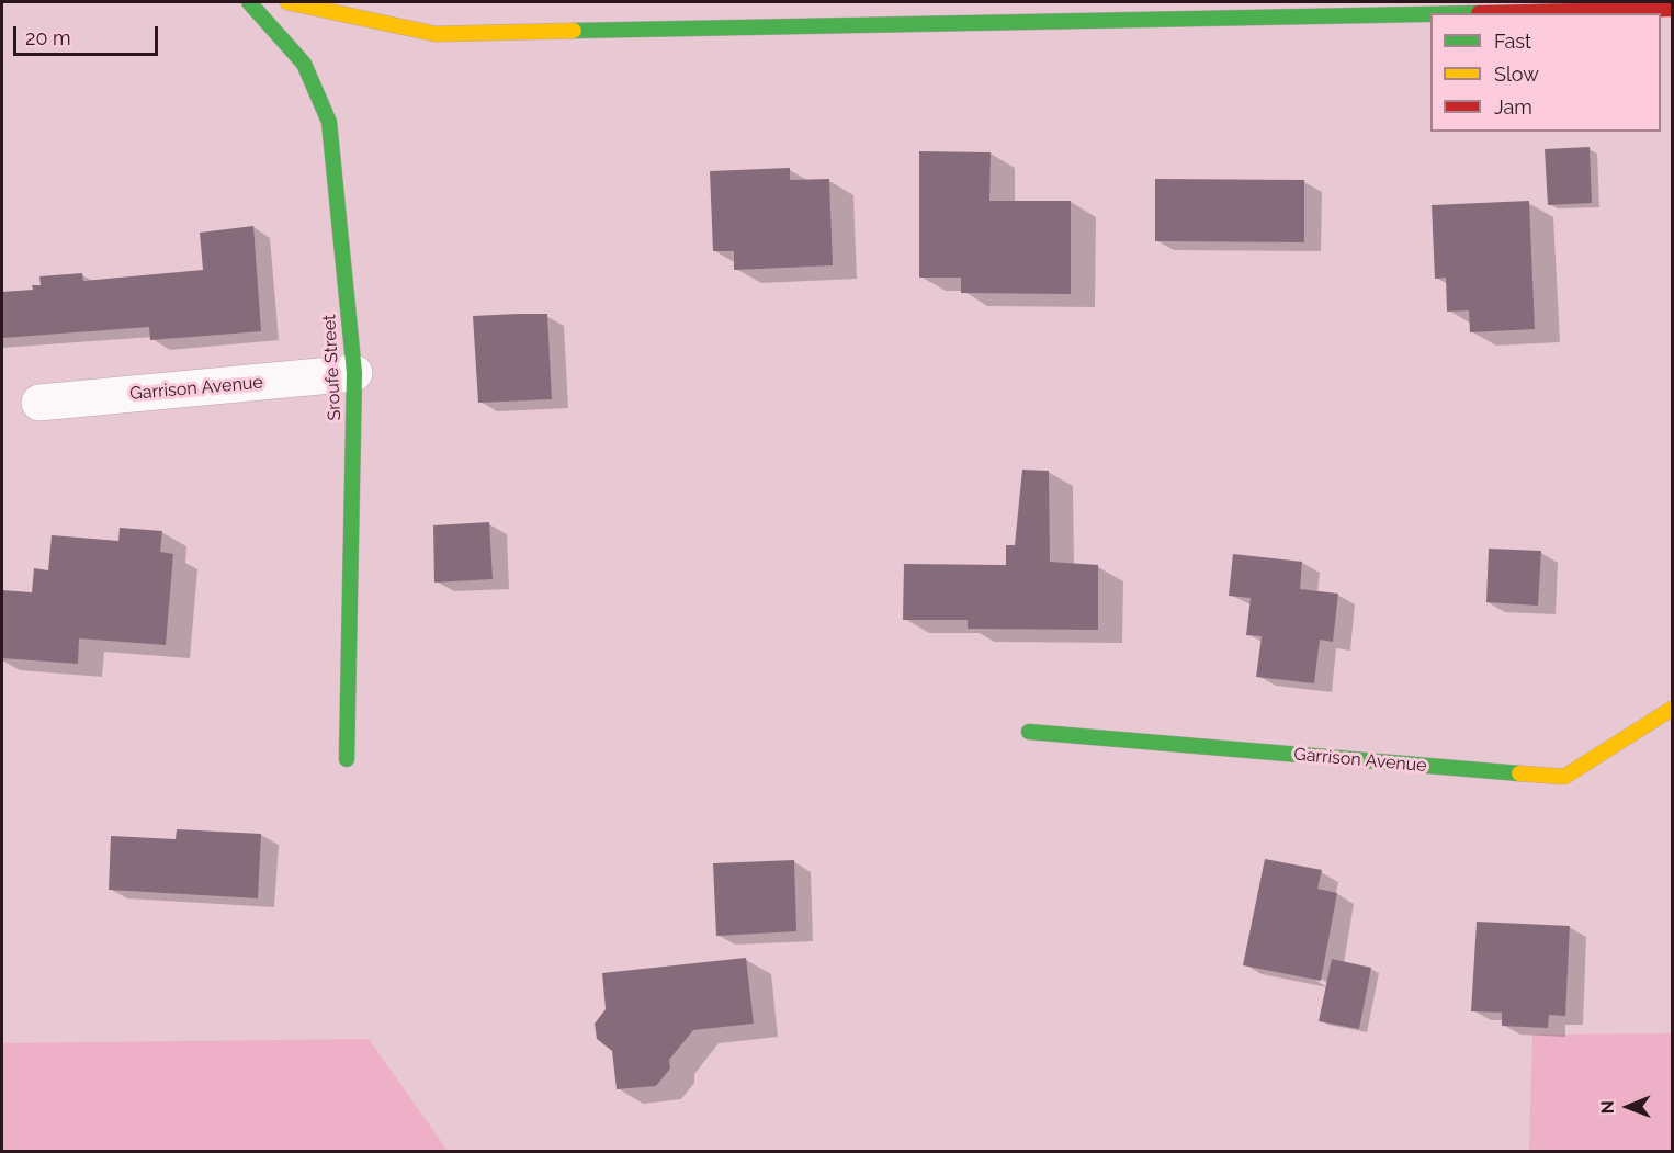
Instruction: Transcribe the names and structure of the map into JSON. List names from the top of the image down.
{
  "streets": {
    "street": ["Sroufe Street", "Garrison Avenue"]
  },
  "crossings": [
    ["Sroufe Street", "Garrison Avenue"]
  ],
  "legend": ["Fast", "Slow", "Jam"],
  "scale_bar": "20 m",
  "north": "left"
}
